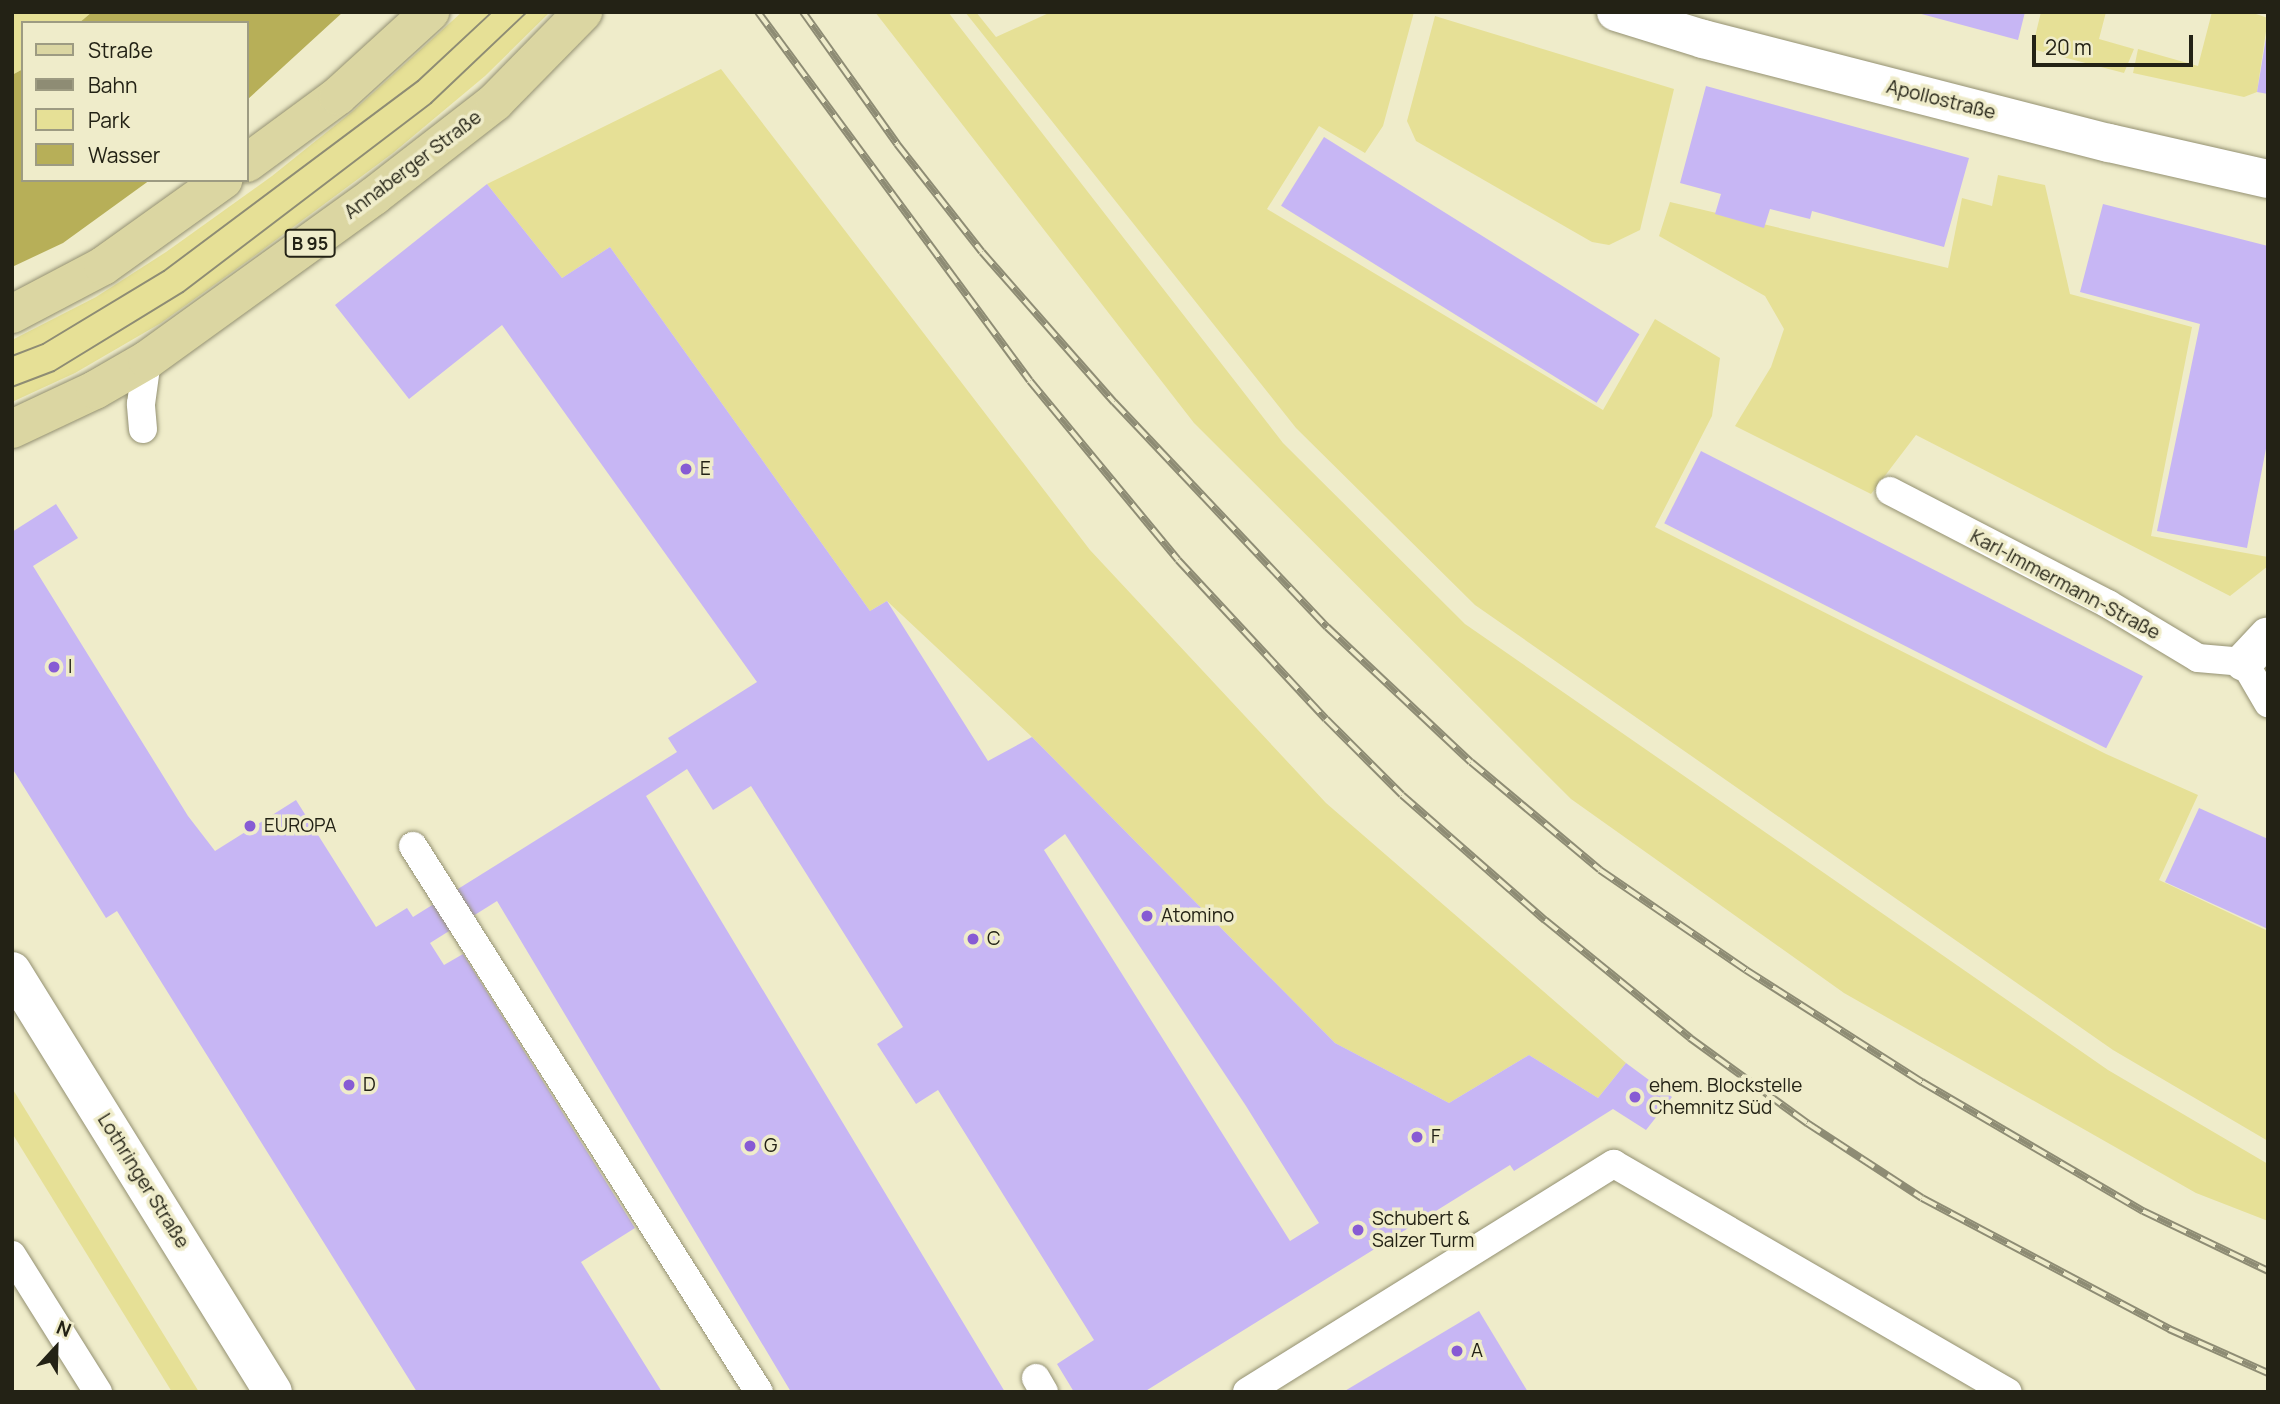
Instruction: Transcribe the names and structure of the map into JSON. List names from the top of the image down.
{
  "streets": {
    "main road": ["Annaberger Straße", "B 95"],
    "street": ["Apollostraße", "Lothringer Straße"],
    "lane": ["Karl-Immermann-Straße"]
  },
  "places": [
    "E",
    "I",
    "EUROPA",
    "Atomino",
    "C",
    "D",
    "ehem. Blockstelle Chemnitz Süd",
    "F",
    "G",
    "Schubert & Salzer Turm",
    "A"
  ],
  "legend": [
    "Straße",
    "Bahn",
    "Park",
    "Wasser"
  ],
  "scale_bar": "20 m",
  "north": "top"
}
